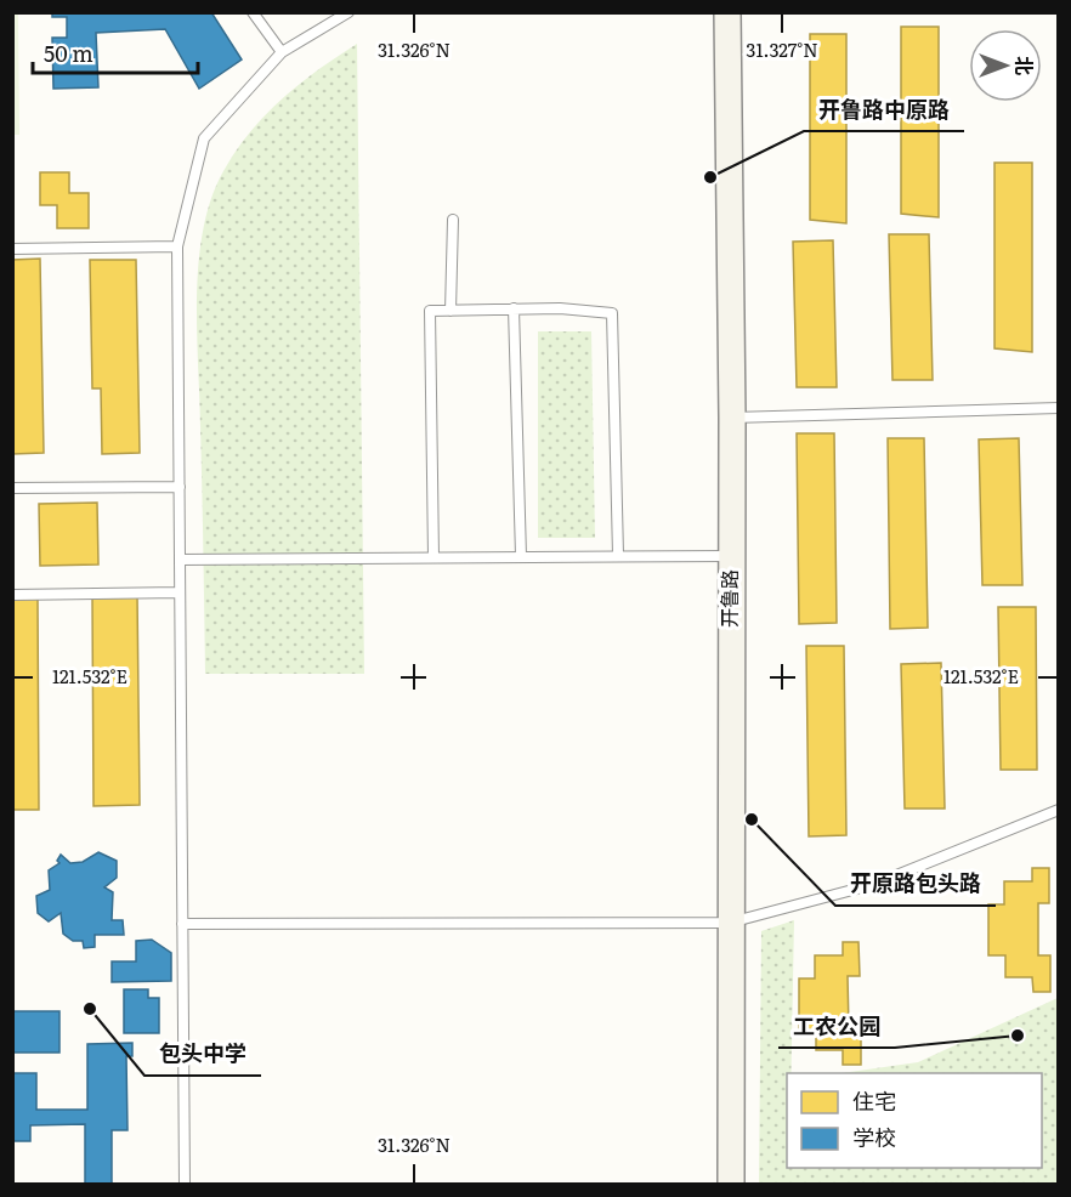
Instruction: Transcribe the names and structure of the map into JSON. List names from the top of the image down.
{
  "streets": {
    "street": ["开鲁路"]
  },
  "places": [
    "开鲁路中原路",
    "开原路包头路",
    "包头中学",
    "工农公园"
  ],
  "legend": ["住宅", "学校"],
  "scale_bar": "50 m",
  "north": "right",
  "coordinates": ["31.326°N", "31.327°N", "121.532°E"]
}
